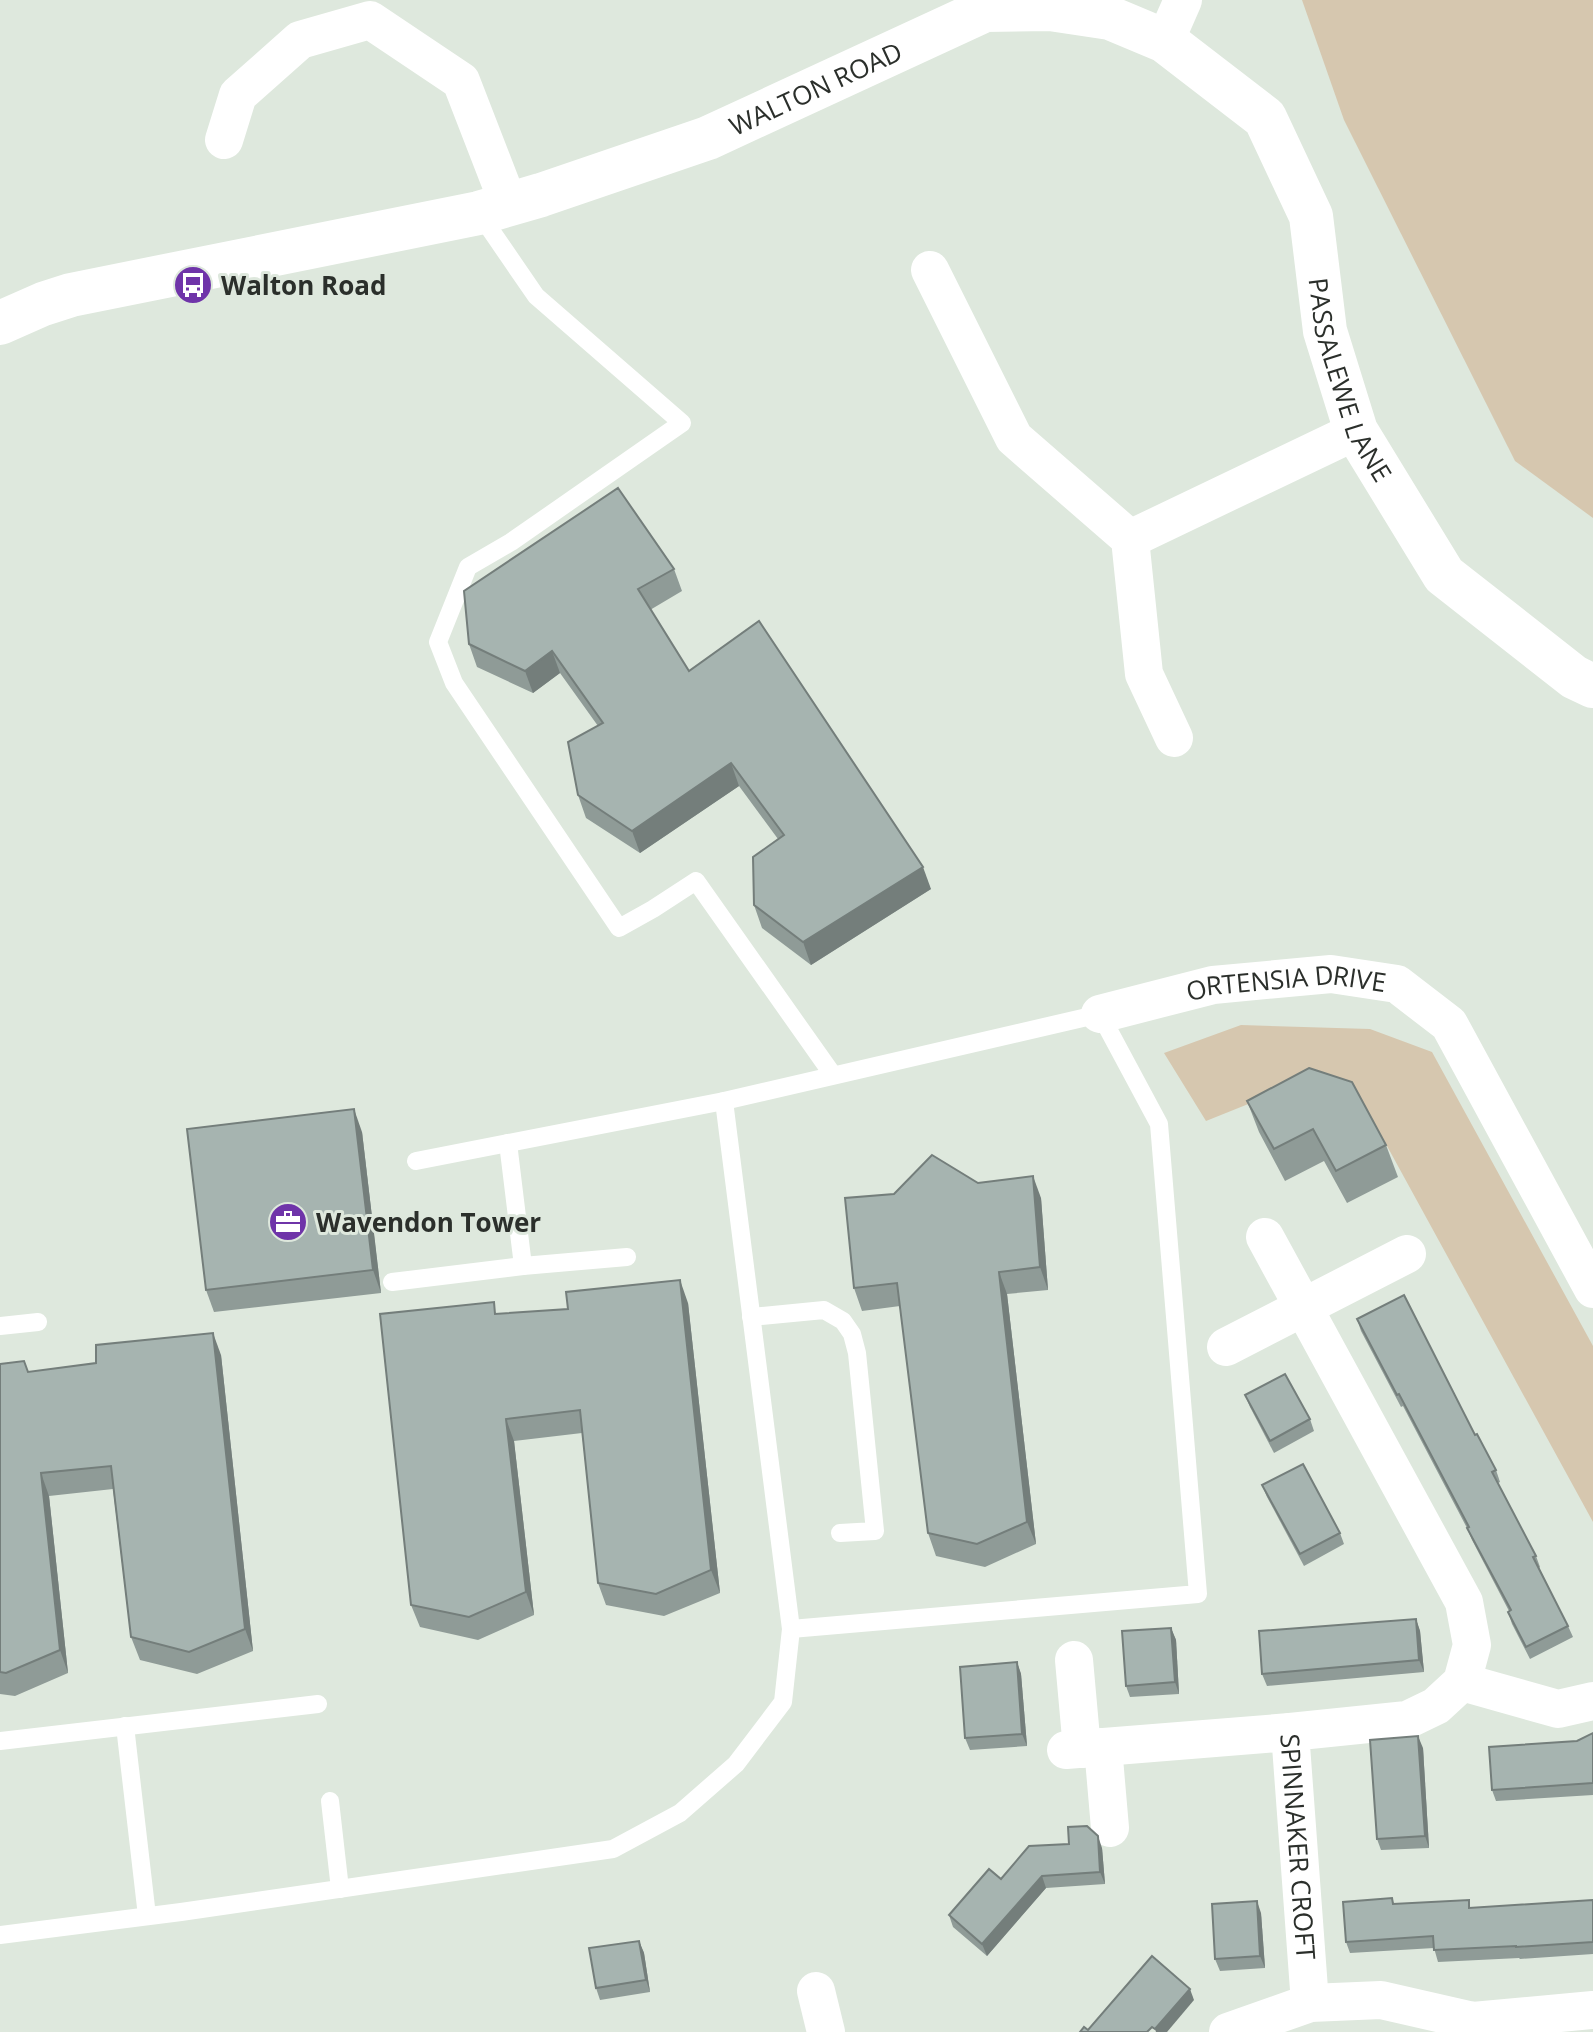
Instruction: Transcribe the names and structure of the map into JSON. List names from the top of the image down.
{
  "streets": {
    "street": [
      "WALTON ROAD",
      "PASSALEWE LANE",
      "ORTENSIA DRIVE",
      "SPINNAKER CROFT"
    ]
  },
  "crossings": [
    ["WALTON ROAD", "PASSALEWE LANE"]
  ],
  "places": {
    "bus stop": ["Walton Road"],
    "office": ["Wavendon Tower"]
  }
}
